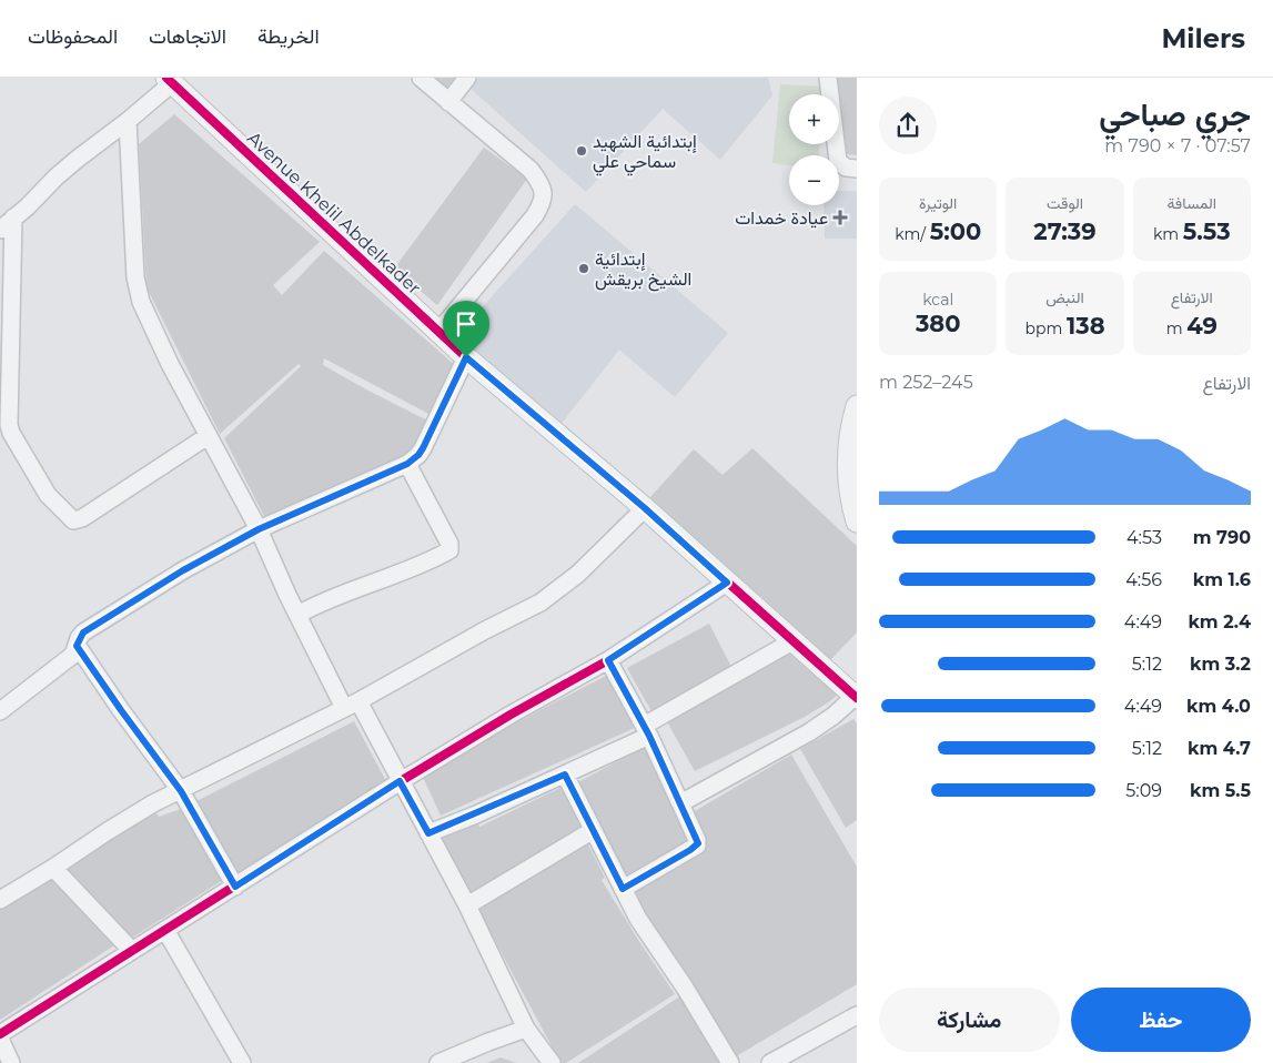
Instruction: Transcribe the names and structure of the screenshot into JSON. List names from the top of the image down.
{
  "streets": {
    "street": ["Avenue Khelil Abdelkader"]
  },
  "places": {
    "other": ["إبتدائية الشهيد سماحي علي", "إبتدائية الشيخ بريقش"],
    "health": ["عيادة خمدات"]
  },
  "page": {
    "header": "Milers",
    "nav": ["الخريطة", "الاتجاهات", "المحفوظات"],
    "heading": ["جري صباحي", "07:57 · 7 × 790 m"],
    "map_buttons": ["+", "−"],
    "stats": [
      ["المسافة", "5.53 km"],
      ["الوقت", "27:39"],
      ["الوتيرة", "5:00 /km"],
      ["الارتفاع", "49 m"],
      ["النبض", "138 bpm"],
      ["kcal", "380"]
    ],
    "chart": ["الارتفاع", "245–252 m"],
    "list": [
      {
        "name": "790 m",
        "note": "4:53"
      },
      {
        "name": "1.6 km",
        "note": "4:56"
      },
      {
        "name": "2.4 km",
        "note": "4:49"
      },
      {
        "name": "3.2 km",
        "note": "5:12"
      },
      {
        "name": "4.0 km",
        "note": "4:49"
      },
      {
        "name": "4.7 km",
        "note": "5:12"
      },
      {
        "name": "5.5 km",
        "note": "5:09"
      }
    ],
    "buttons": ["حفظ", "مشاركة"]
  }
}
